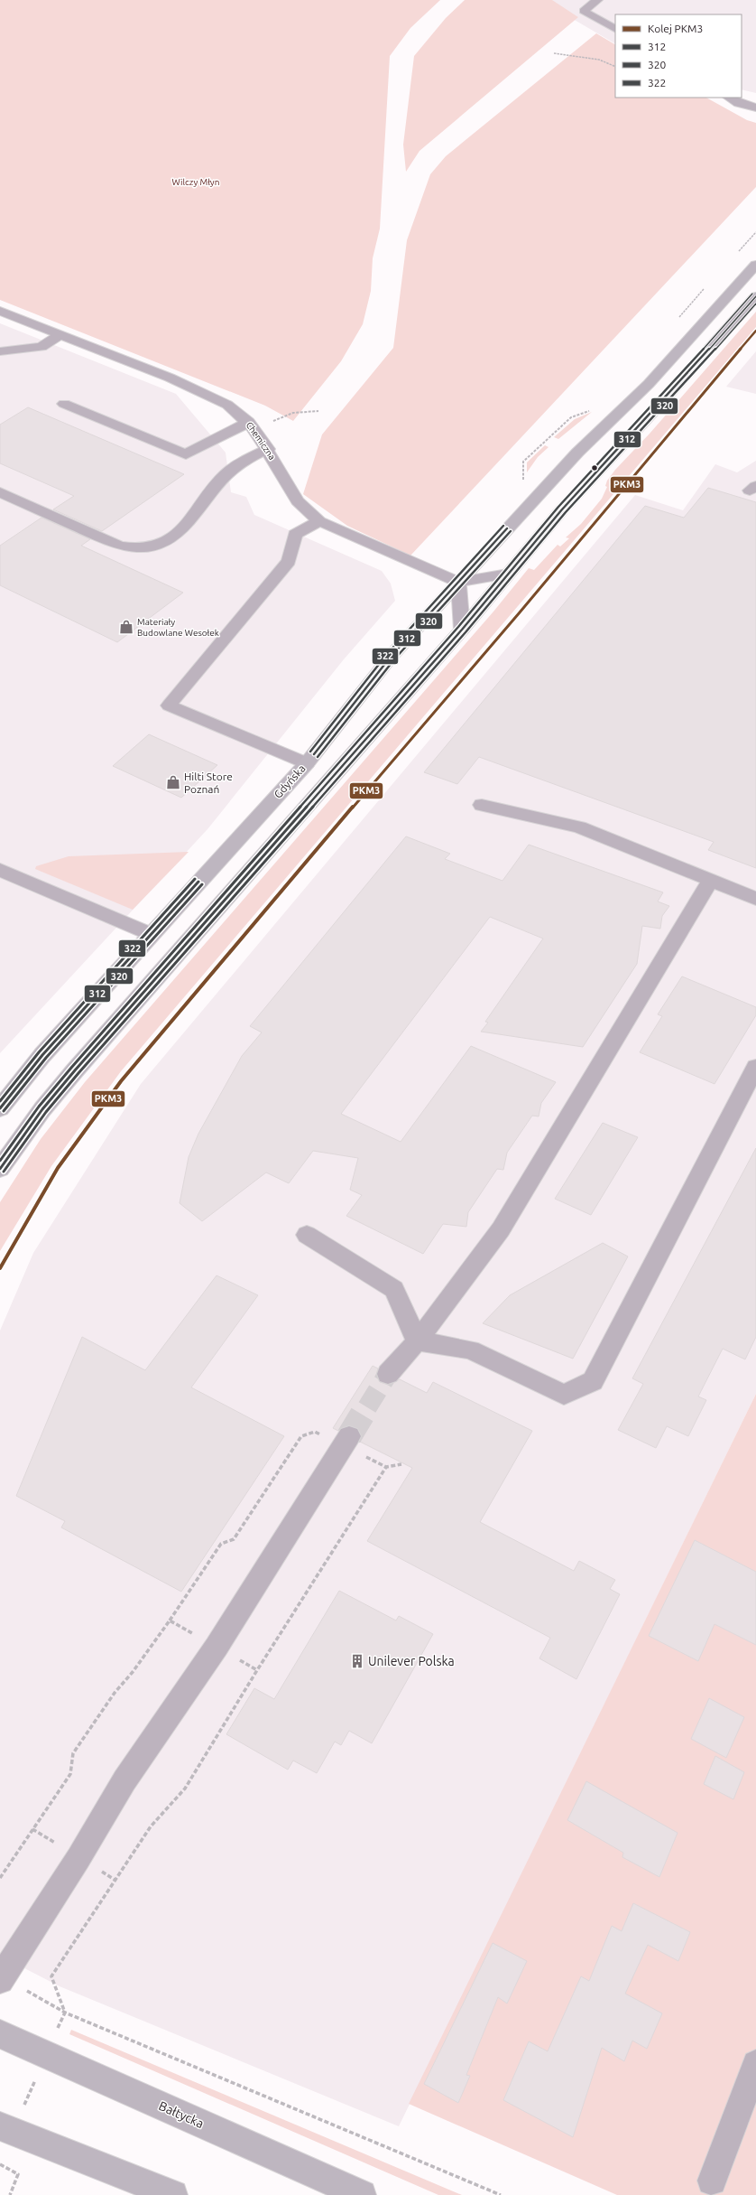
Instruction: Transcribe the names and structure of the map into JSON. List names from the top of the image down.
{
  "streets": {
    "main road": ["Gdyńska", "Bałtycka"],
    "street": ["Chemiczna"]
  },
  "crossings": [
    ["Chemiczna", "Gdyńska"]
  ],
  "parks": ["Wilczy Młyn"],
  "places": {
    "shop": ["Materiały Budowlane Wesołek", "Hilti Store Poznań"],
    "building": ["Unilever Polska"]
  },
  "lines": [
    "transit line 322",
    "transit line 312",
    "transit line 320",
    "rail line PKM3"
  ],
  "legend": [
    "Kolej PKM3",
    "312",
    "320",
    "322"
  ]
}
